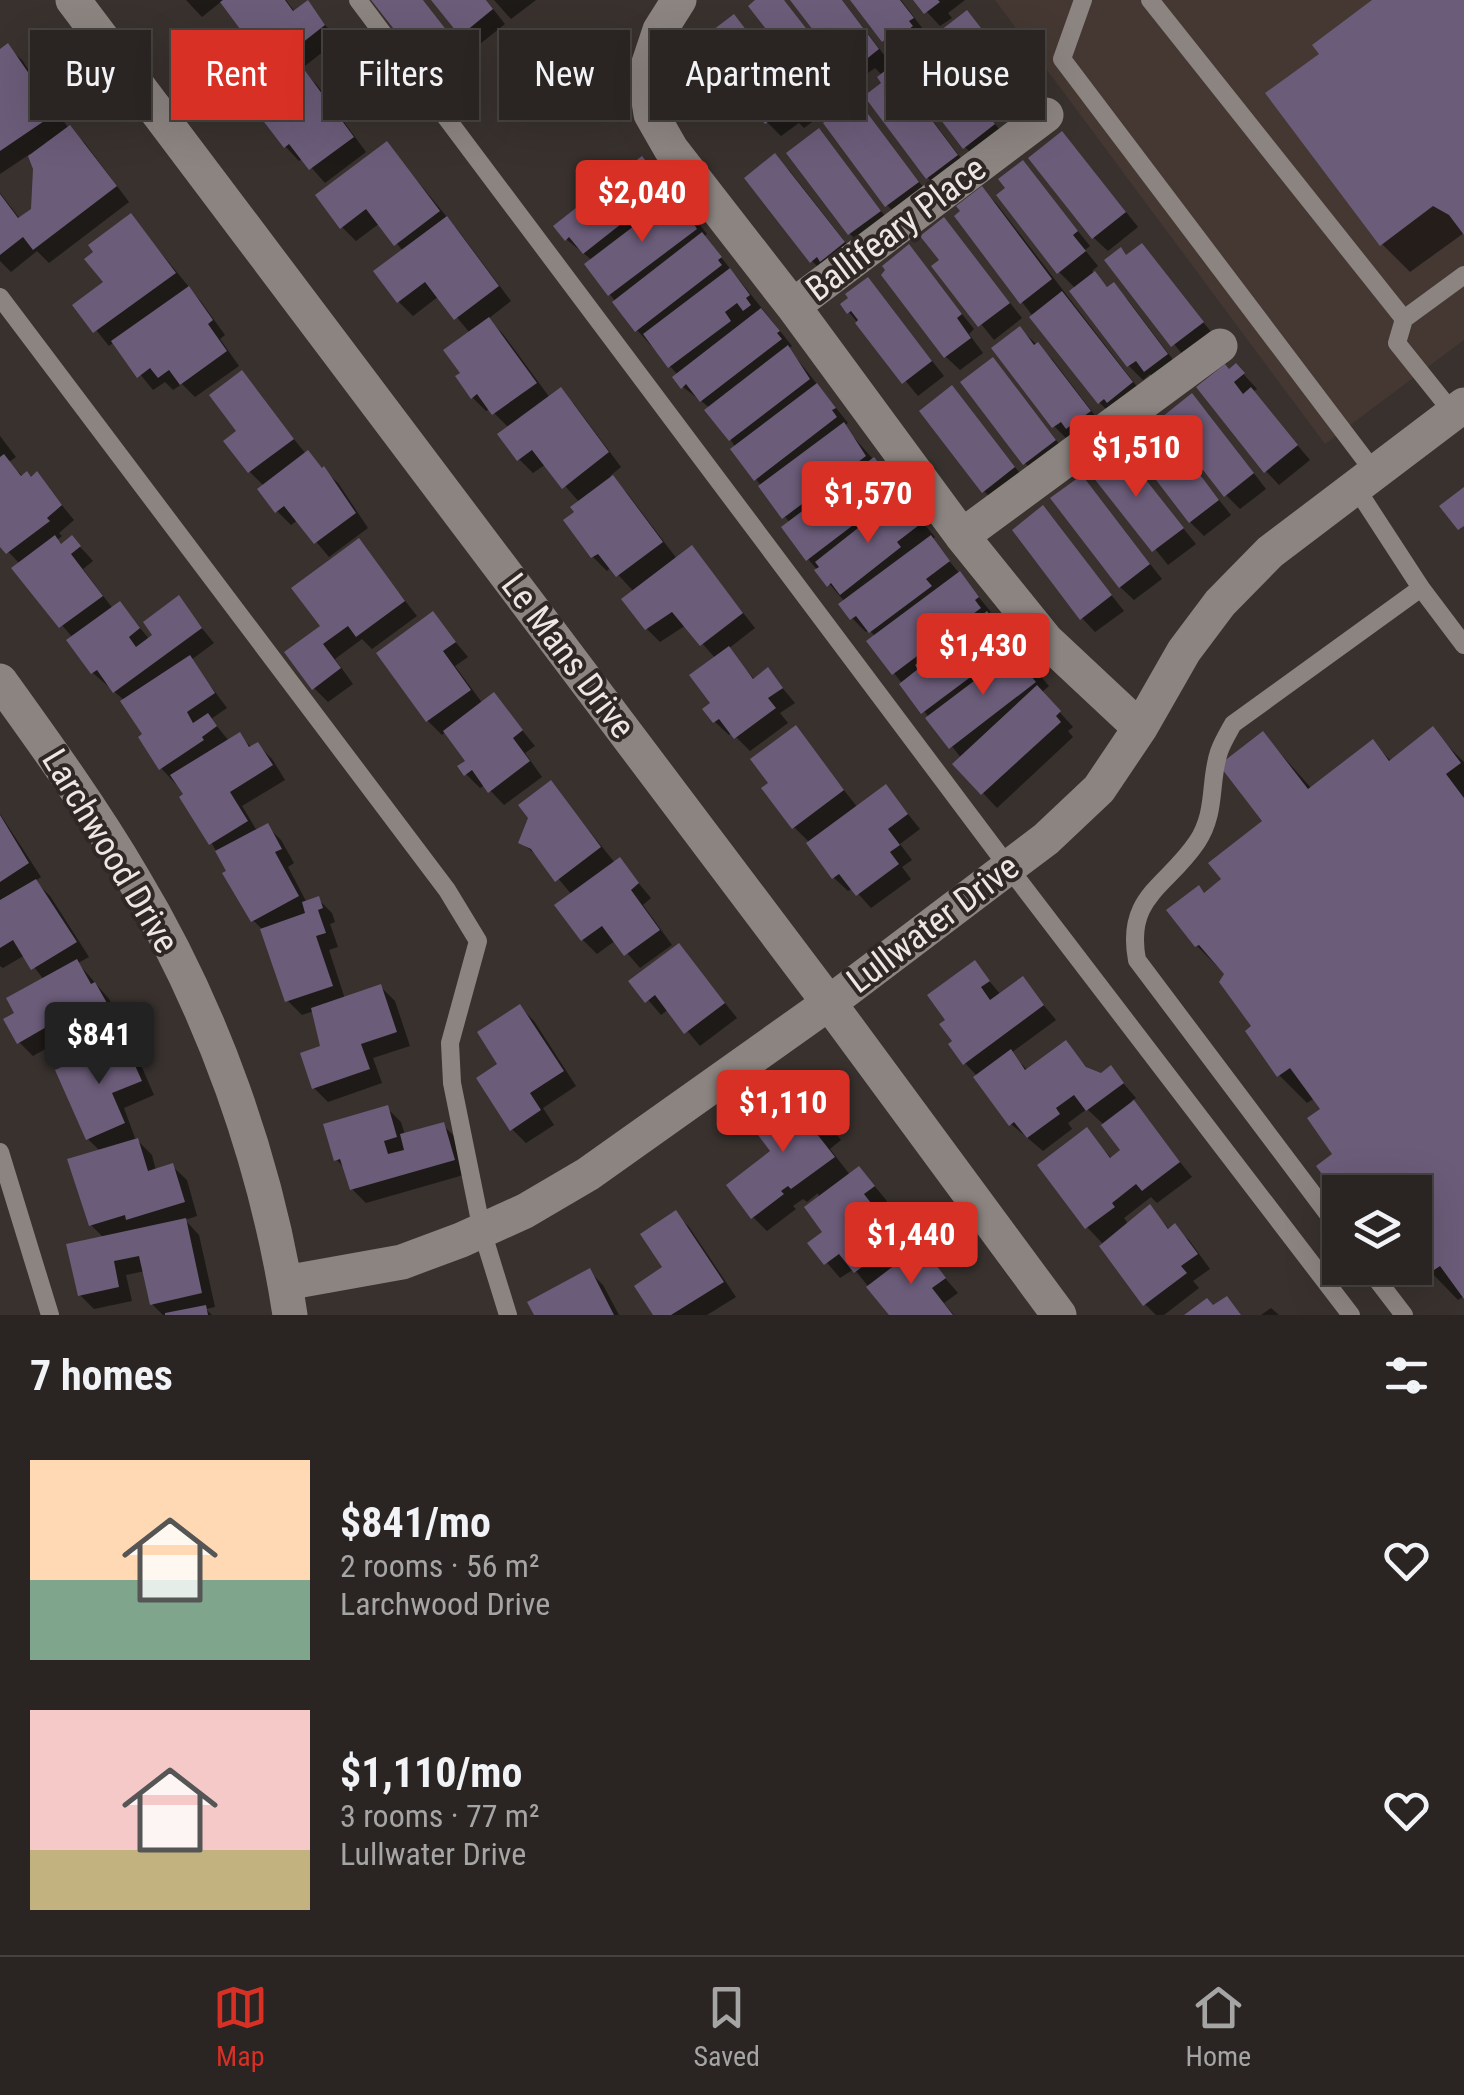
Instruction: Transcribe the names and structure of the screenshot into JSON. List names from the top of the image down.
{
  "streets": {
    "street": [
      "Ballifeary Place",
      "Le Mans Drive",
      "Larchwood Drive",
      "Lullwater Drive"
    ]
  },
  "crossings": [
    ["Le Mans Drive", "Lullwater Drive"],
    ["Larchwood Drive", "Lullwater Drive"]
  ],
  "page": {
    "chip": [
      "Buy",
      "Rent",
      "Filters",
      "New",
      "Apartment",
      "House"
    ],
    "price": [
      "$2,040",
      "$1,510",
      "$1,570",
      "$1,430",
      "$841",
      "$1,110",
      "$1,440"
    ],
    "heading": "7 homes",
    "list": [
      {
        "name": "$841/mo",
        "note": "2 rooms · 56 m² · Larchwood Drive"
      },
      {
        "name": "$1,110/mo",
        "note": "3 rooms · 77 m² · Lullwater Drive"
      }
    ],
    "tabs": ["Map", "Saved", "Home"]
  }
}
